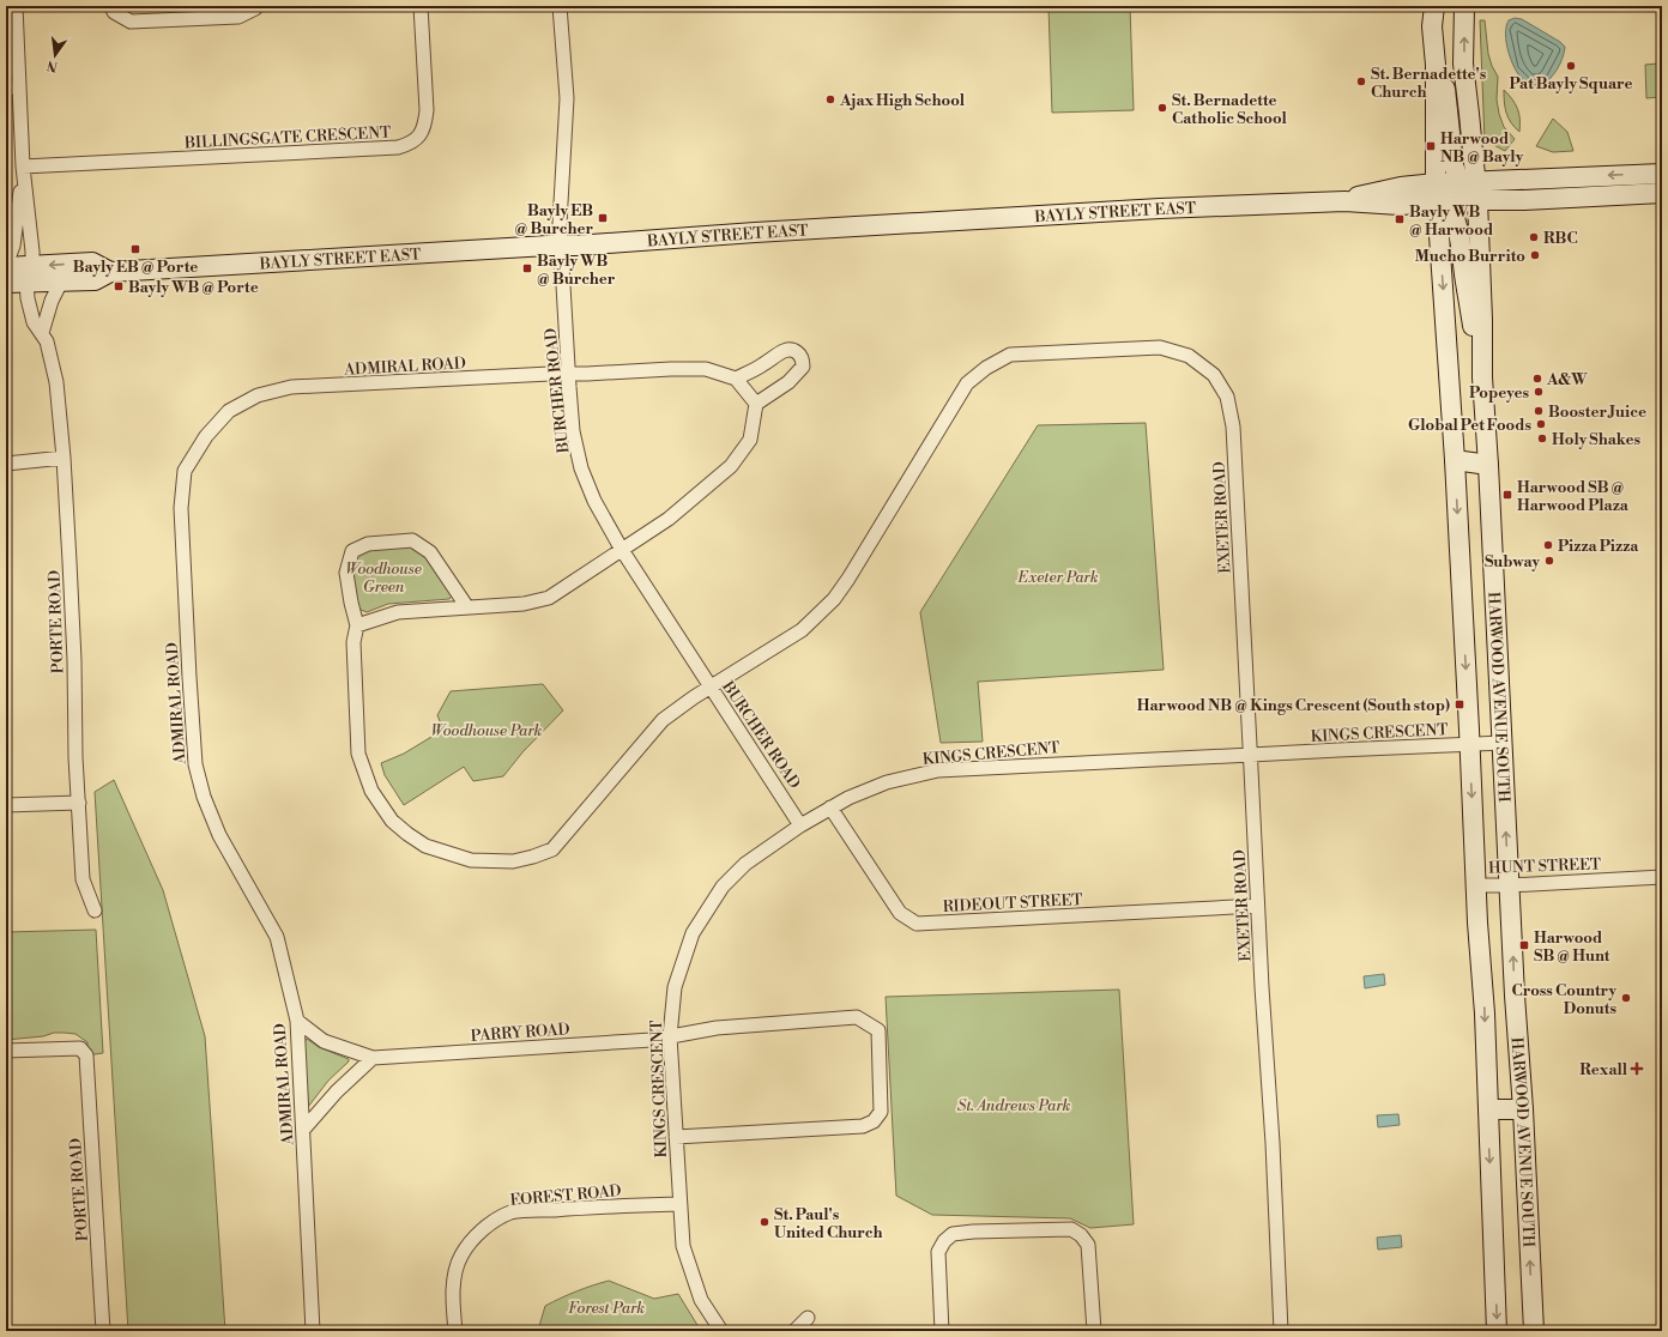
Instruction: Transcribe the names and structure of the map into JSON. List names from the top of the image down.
{
  "streets": {
    "main road": ["BAYLY STREET EAST", "HARWOOD AVENUE SOUTH"],
    "street": [
      "BILLINGSGATE CRESCENT",
      "ADMIRAL ROAD",
      "BURCHER ROAD",
      "EXETER ROAD",
      "PORTE ROAD",
      "KINGS CRESCENT",
      "HUNT STREET",
      "RIDEOUT STREET",
      "PARRY ROAD",
      "FOREST ROAD"
    ]
  },
  "crossings": [
    ["BILLINGSGATE CRESCENT", "PORTE ROAD"],
    ["BAYLY STREET EAST", "BURCHER ROAD"],
    ["BAYLY STREET EAST", "PORTE ROAD"],
    ["BAYLY STREET EAST", "HARWOOD AVENUE SOUTH"],
    ["ADMIRAL ROAD", "BURCHER ROAD"],
    ["ADMIRAL ROAD", "PARRY ROAD"],
    ["BURCHER ROAD", "EXETER ROAD"],
    ["BURCHER ROAD", "KINGS CRESCENT"],
    ["EXETER ROAD", "KINGS CRESCENT"],
    ["EXETER ROAD", "RIDEOUT STREET"],
    ["HARWOOD AVENUE SOUTH", "KINGS CRESCENT"],
    ["HARWOOD AVENUE SOUTH", "HUNT STREET"],
    ["KINGS CRESCENT", "RIDEOUT STREET"],
    ["KINGS CRESCENT", "PARRY ROAD"],
    ["KINGS CRESCENT", "FOREST ROAD"]
  ],
  "parks": [
    "Woodhouse Green",
    "Exeter Park",
    "Woodhouse Park",
    "St. Andrews Park",
    "Forest Park"
  ],
  "places": {
    "other": [
      "Pat Bayly Square",
      "St. Bernadette's Church",
      "Ajax High School",
      "St. Bernadette Catholic School",
      "RBC",
      "Mucho Burrito",
      "A&W",
      "Popeyes",
      "Booster Juice",
      "Global Pet Foods",
      "Holy Shakes",
      "Pizza Pizza",
      "Subway",
      "Cross Country Donuts",
      "St. Paul's United Church"
    ],
    "transit": [
      "Harwood NB @ Bayly",
      "Bayly EB @ Burcher",
      "Bayly WB @ Harwood",
      "Bayly EB @ Porte",
      "Bayly WB @ Burcher",
      "Bayly WB @ Porte",
      "Harwood SB @ Harwood Plaza",
      "Harwood NB @ Kings Crescent (South stop)",
      "Harwood SB @ Hunt"
    ],
    "health": ["Rexall"]
  },
  "north": "bottom"
}
